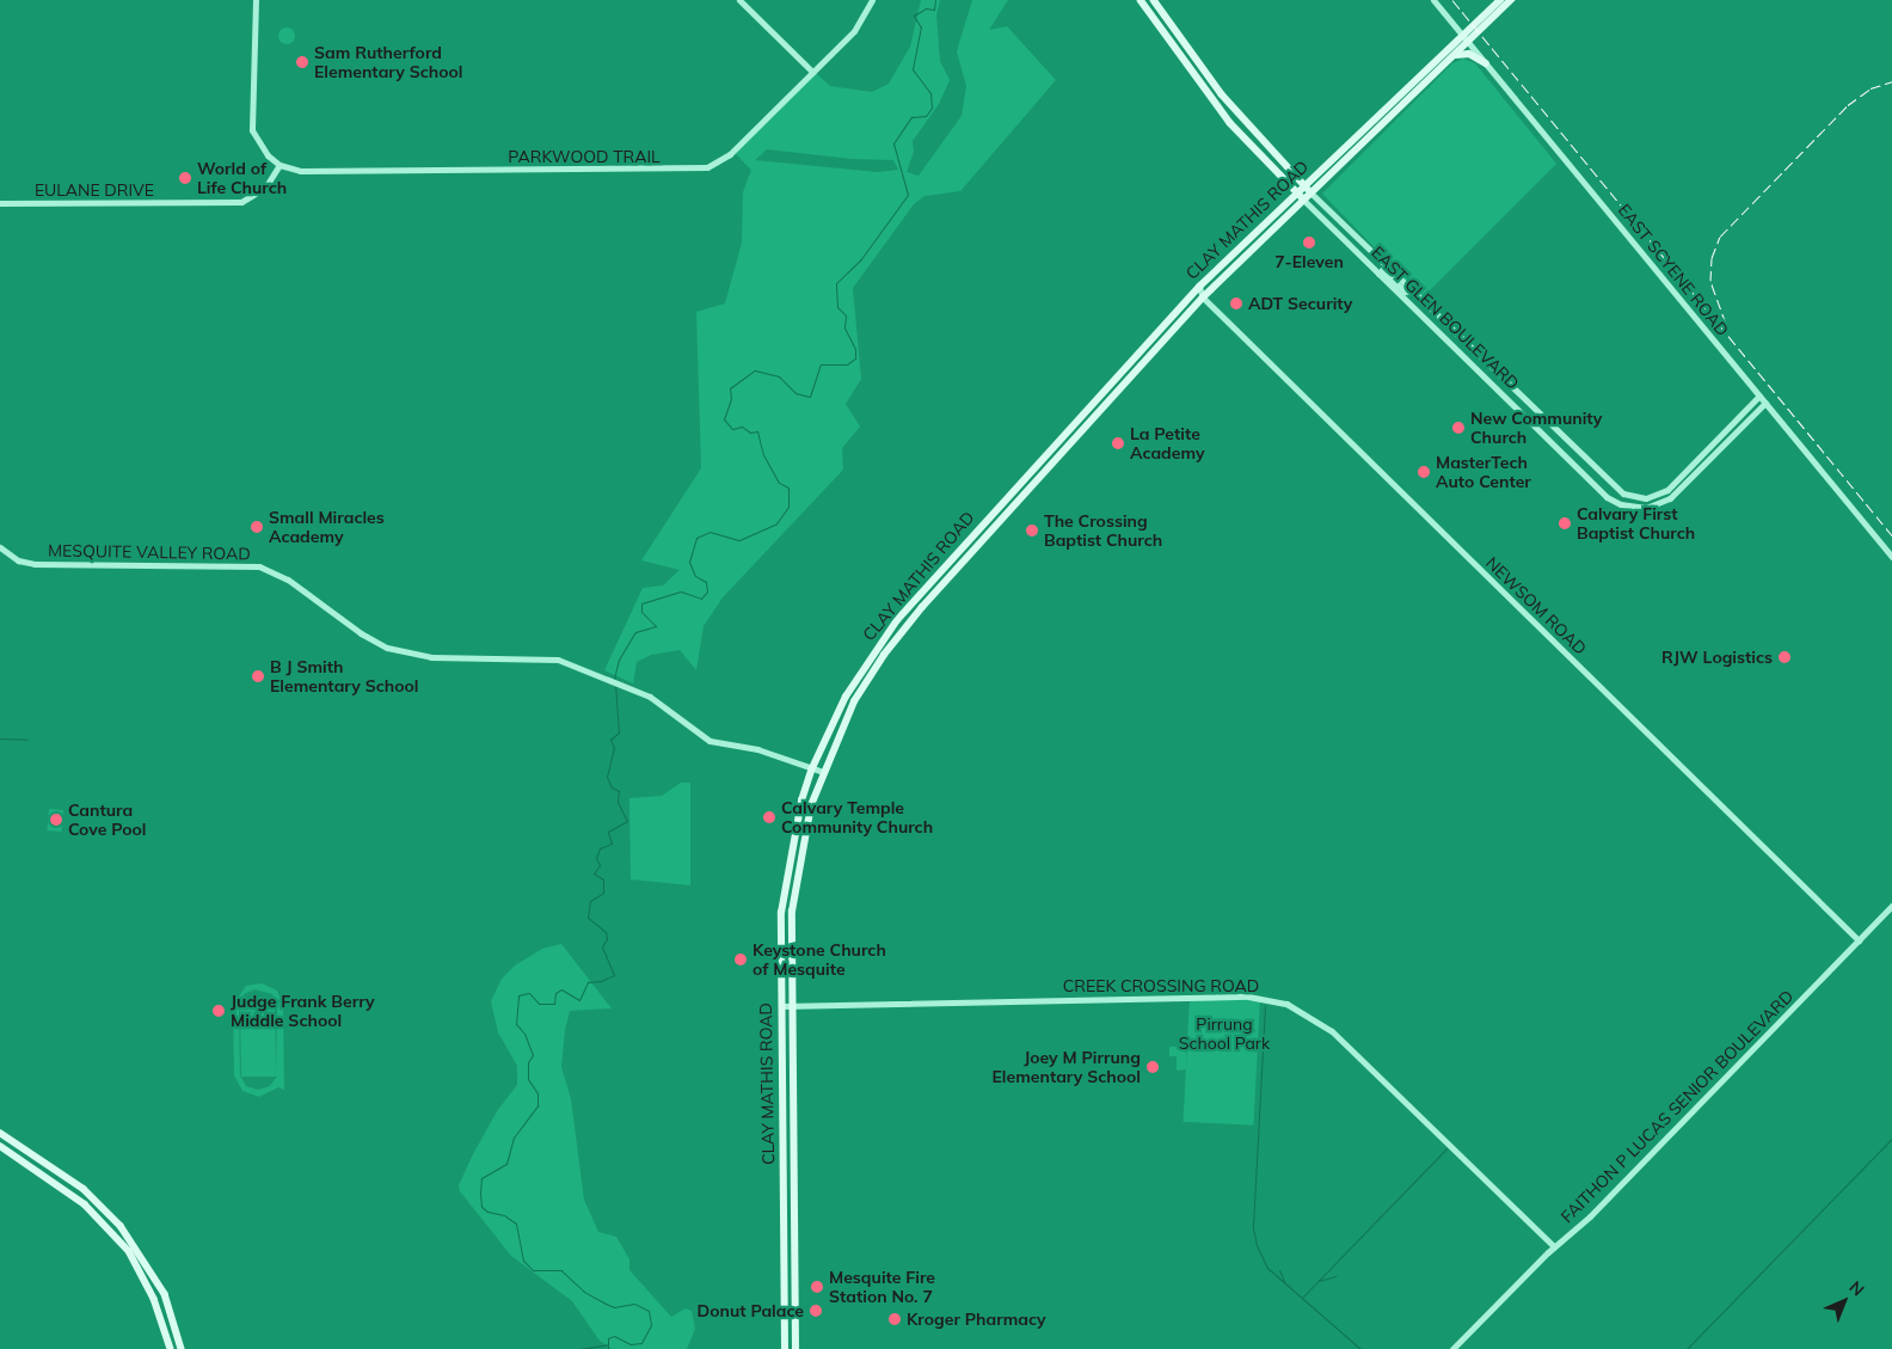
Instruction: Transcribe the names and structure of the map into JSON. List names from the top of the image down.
{
  "streets": {
    "main road": ["CLAY MATHIS ROAD", "EAST GLEN BOULEVARD"],
    "street": [
      "PARKWOOD TRAIL",
      "EULANE DRIVE",
      "EAST SCYENE ROAD",
      "MESQUITE VALLEY ROAD",
      "NEWSOM ROAD",
      "CREEK CROSSING ROAD",
      "FAITHON P LUCAS SENIOR BOULEVARD"
    ]
  },
  "crossings": [
    ["PARKWOOD TRAIL", "EULANE DRIVE"],
    ["CLAY MATHIS ROAD", "EAST SCYENE ROAD"],
    ["CLAY MATHIS ROAD", "EAST GLEN BOULEVARD"],
    ["CLAY MATHIS ROAD", "MESQUITE VALLEY ROAD"],
    ["CLAY MATHIS ROAD", "NEWSOM ROAD"],
    ["CLAY MATHIS ROAD", "CREEK CROSSING ROAD"],
    ["NEWSOM ROAD", "FAITHON P LUCAS SENIOR BOULEVARD"],
    ["CREEK CROSSING ROAD", "FAITHON P LUCAS SENIOR BOULEVARD"]
  ],
  "parks": ["Pirrung School Park"],
  "places": [
    "Sam Rutherford Elementary School",
    "World of Life Church",
    "7-Eleven",
    "ADT Security",
    "New Community Church",
    "La Petite Academy",
    "MasterTech Auto Center",
    "Calvary First Baptist Church",
    "Small Miracles Academy",
    "The Crossing Baptist Church",
    "RJW Logistics",
    "B J Smith Elementary School",
    "Calvary Temple Community Church",
    "Cantura Cove Pool",
    "Keystone Church of Mesquite",
    "Judge Frank Berry Middle School",
    "Joey M Pirrung Elementary School",
    "Mesquite Fire Station No. 7",
    "Donut Palace",
    "Kroger Pharmacy"
  ],
  "north": "top right"
}
